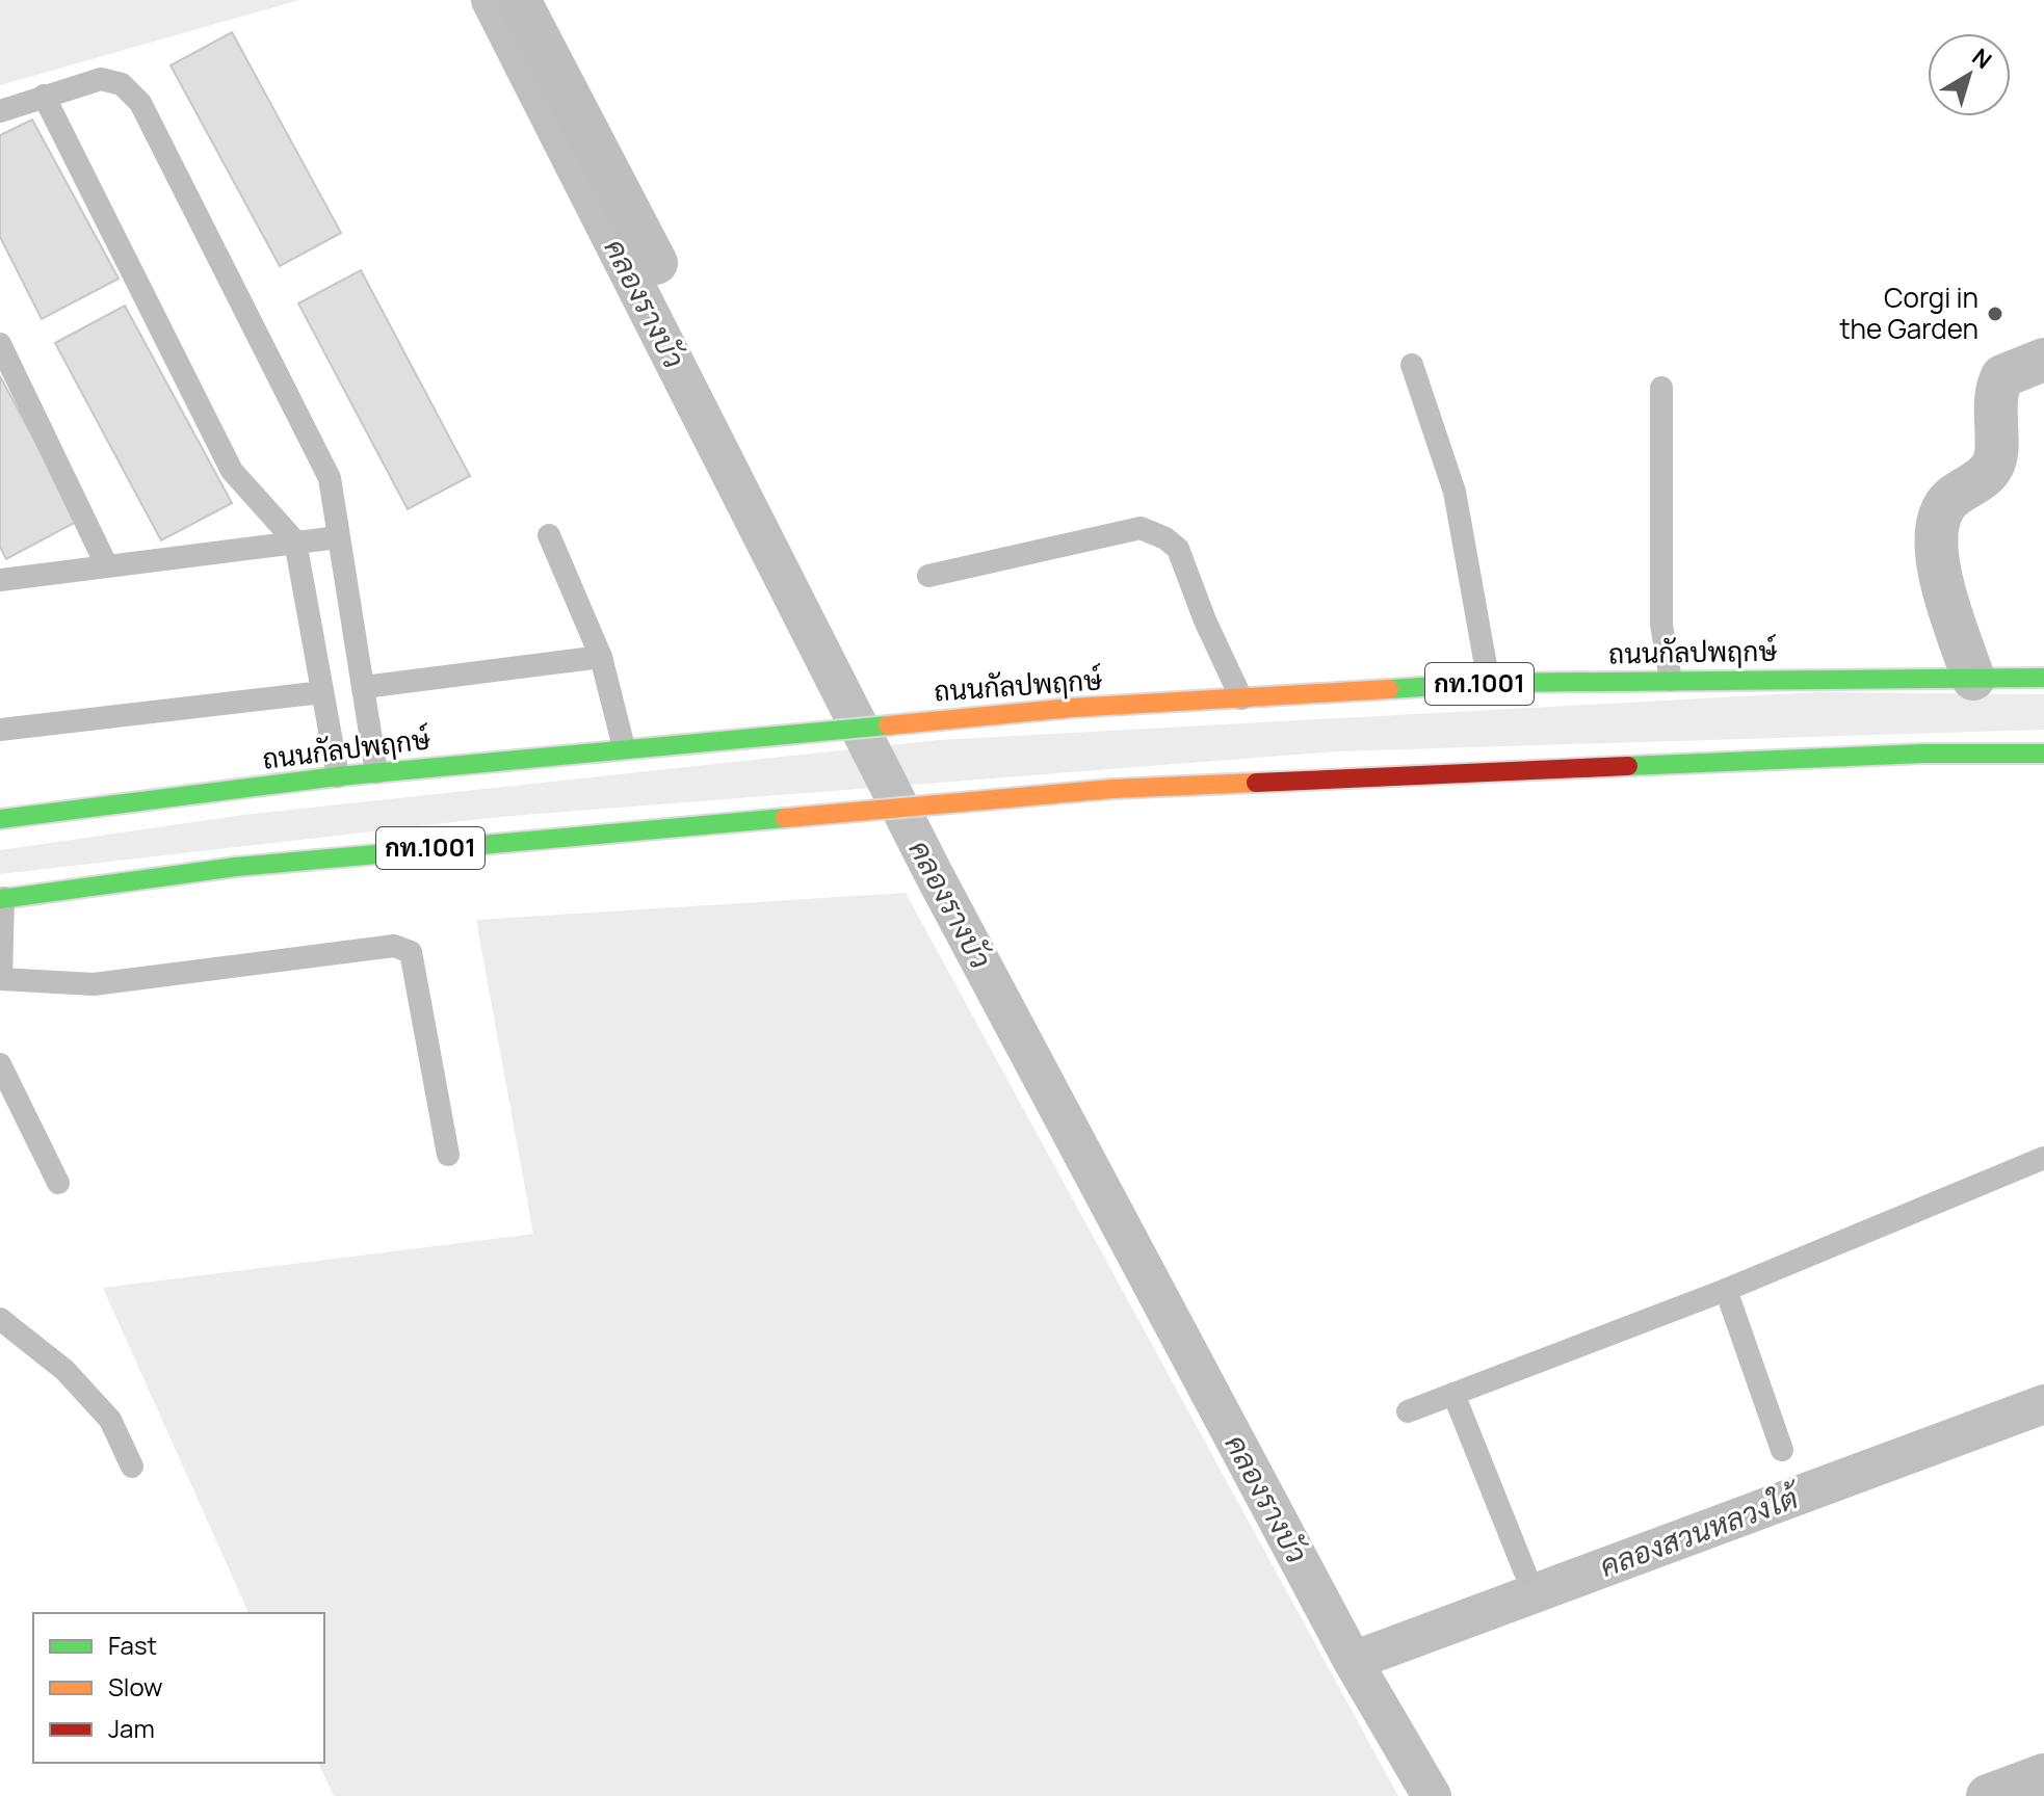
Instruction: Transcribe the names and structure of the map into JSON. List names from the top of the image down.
{
  "streets": {
    "main road": ["ถนนกัลปพฤกษ์", "กท.1001"]
  },
  "water": ["คลองรางบัว", "คลองสวนหลวงใต้"],
  "places": ["Corgi in the Garden"],
  "legend": ["Fast", "Slow", "Jam"],
  "north": "top right"
}
